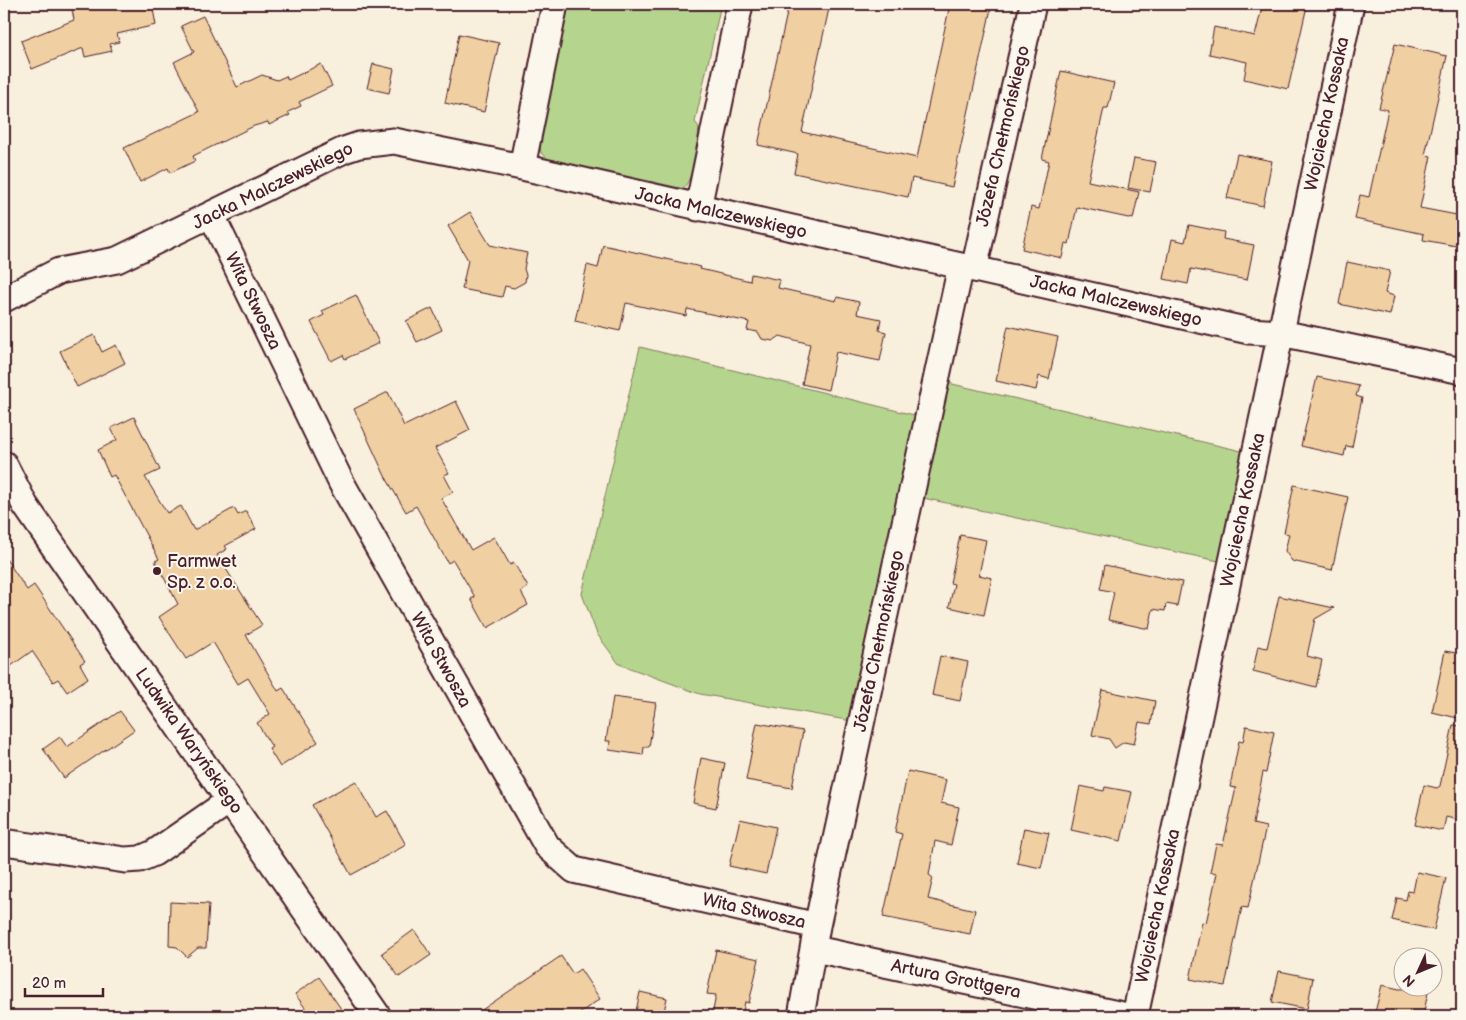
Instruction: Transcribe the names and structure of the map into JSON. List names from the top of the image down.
{
  "streets": {
    "street": [
      "Wojciecha Kossaka",
      "Józefa Chełmońskiego",
      "Jacka Malczewskiego",
      "Wita Stwosza",
      "Ludwika Waryńskiego",
      "Artura Grottgera"
    ]
  },
  "crossings": [
    ["Wojciecha Kossaka", "Jacka Malczewskiego"],
    ["Józefa Chełmońskiego", "Jacka Malczewskiego"],
    ["Józefa Chełmońskiego", "Wita Stwosza"],
    ["Józefa Chełmońskiego", "Artura Grottgera"],
    ["Jacka Malczewskiego", "Wita Stwosza"],
    ["Wita Stwosza", "Artura Grottgera"]
  ],
  "places": ["Farmwet Sp. z o.o."],
  "scale_bar": "20 m",
  "north": "bottom left"
}
